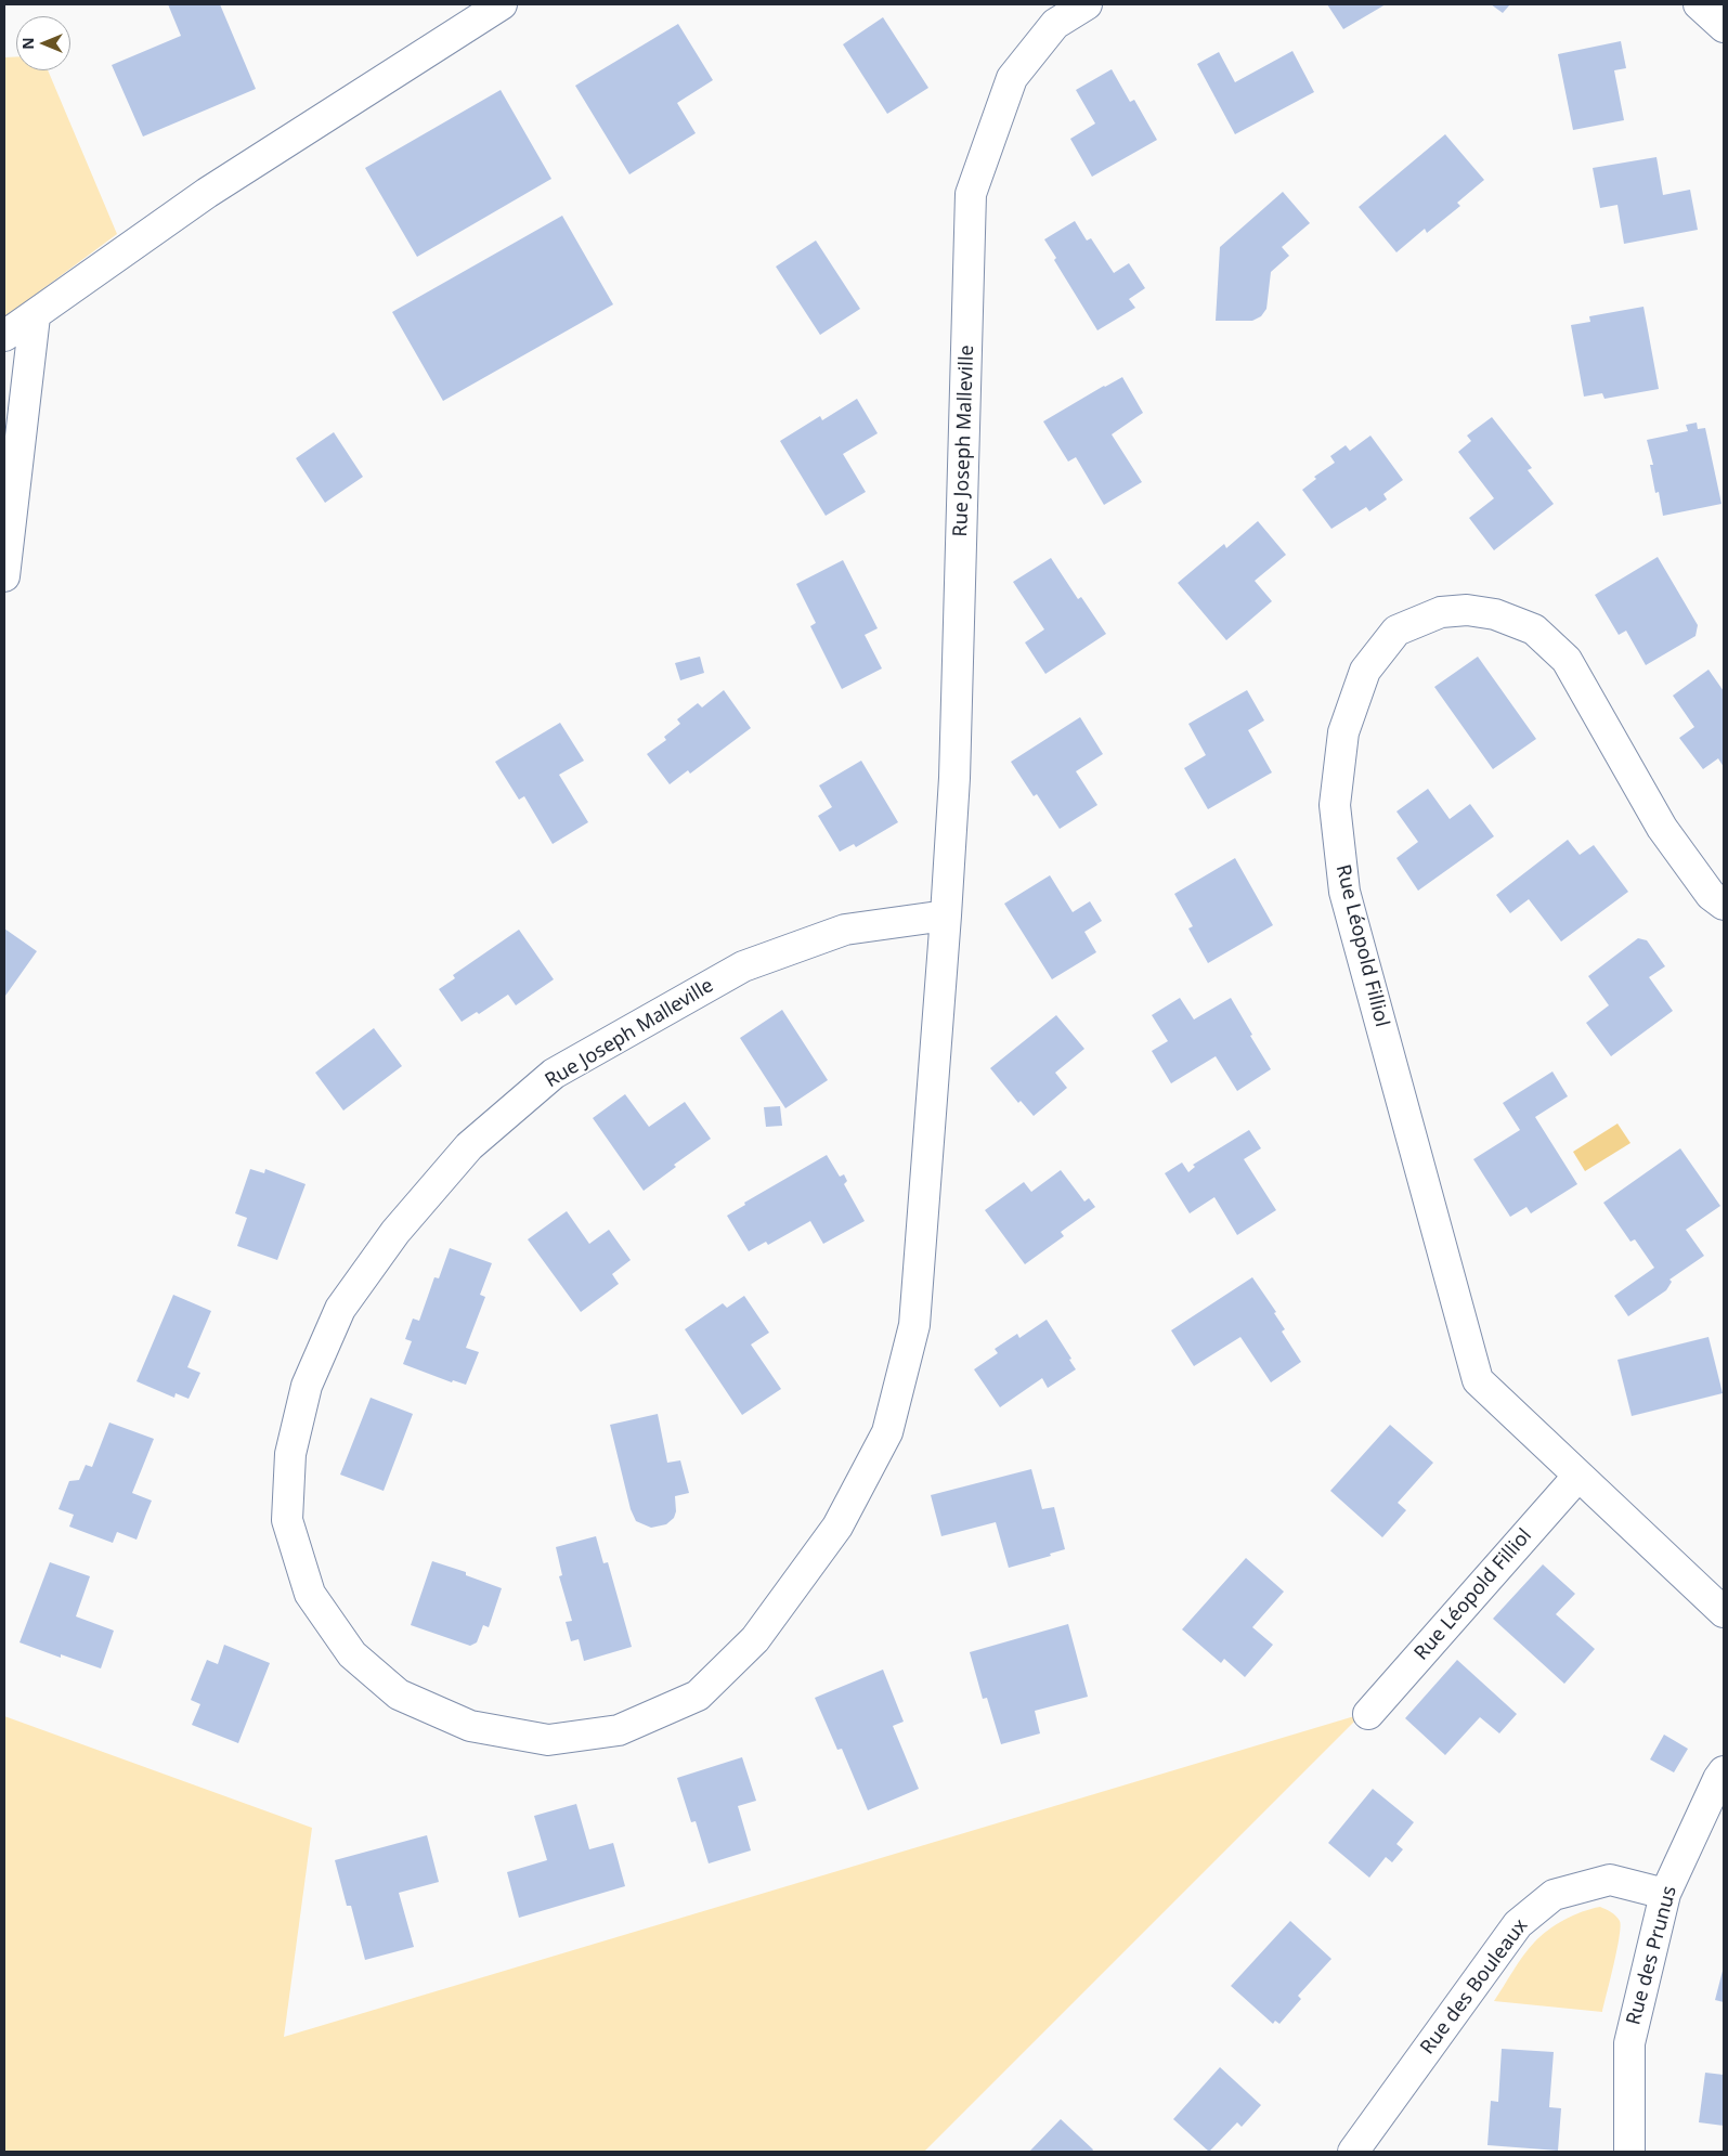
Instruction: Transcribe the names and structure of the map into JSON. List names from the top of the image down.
{
  "streets": {
    "street": [
      "Rue Joseph Malleville",
      "Rue Léopold Filliol",
      "Rue des Prunus",
      "Rue des Bouleaux"
    ]
  },
  "crossings": [
    ["Rue des Prunus", "Rue des Bouleaux"]
  ],
  "north": "left"
}
